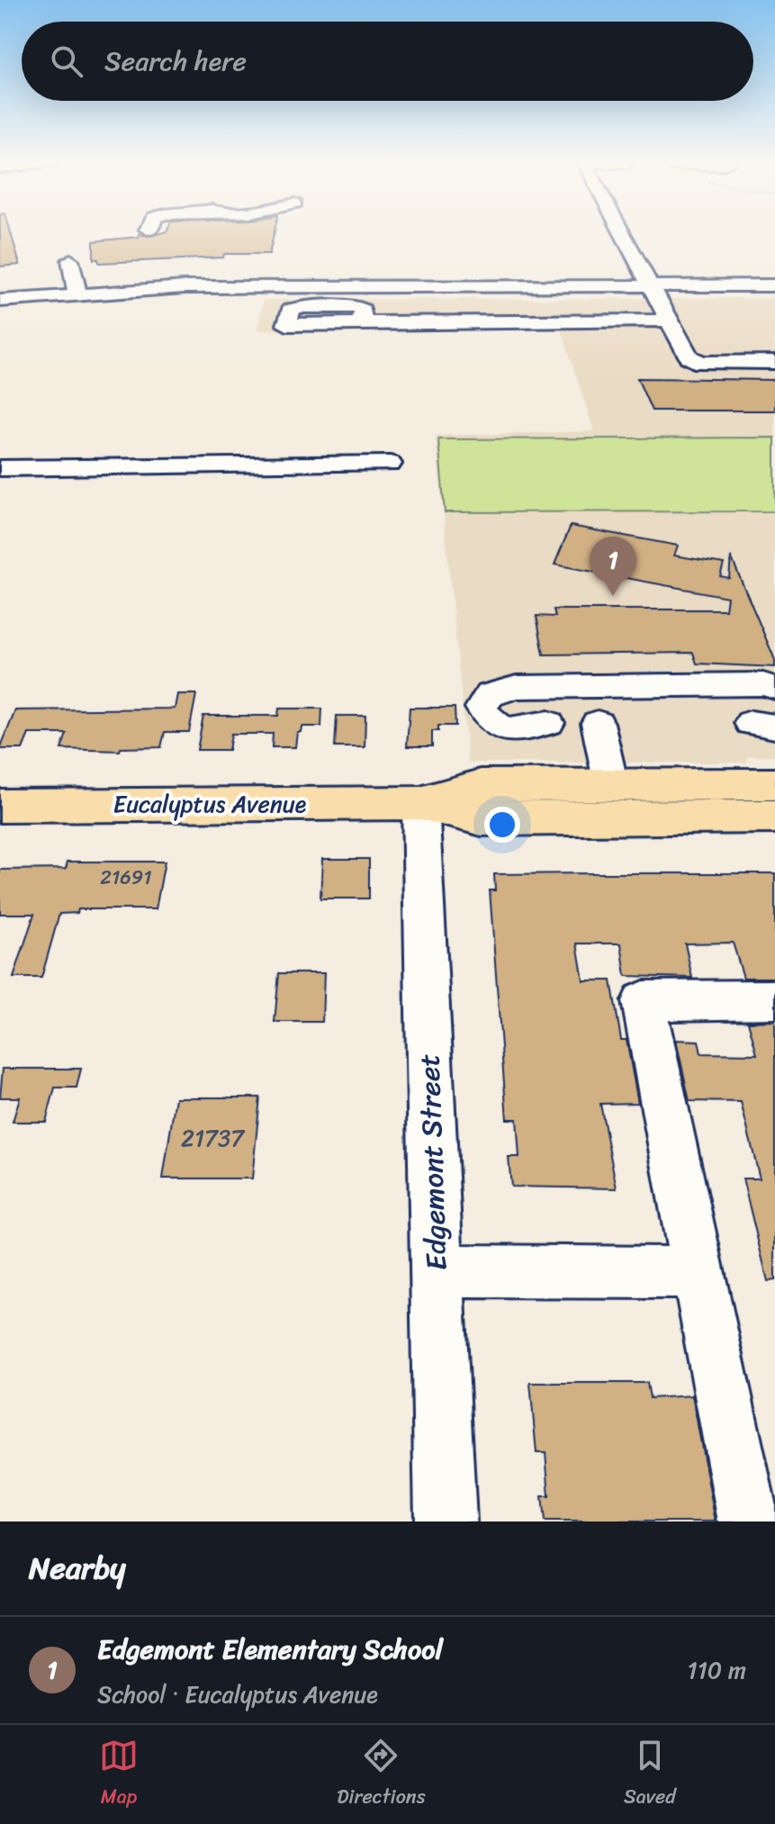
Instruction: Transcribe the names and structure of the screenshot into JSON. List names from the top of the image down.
{
  "streets": {
    "main road": ["Eucalyptus Avenue"],
    "street": ["Edgemont Street"]
  },
  "crossings": [
    ["Eucalyptus Avenue", "Edgemont Street"]
  ],
  "house_numbers": ["21691", "21737"],
  "page": {
    "search": "Search here",
    "pins": "1",
    "heading": "Nearby",
    "list": [
      {
        "mark": "1",
        "name": "Edgemont Elementary School",
        "note": "School · Eucalyptus Avenue",
        "value": "110 m"
      }
    ],
    "nav": ["Map", "Directions", "Saved"]
  }
}
